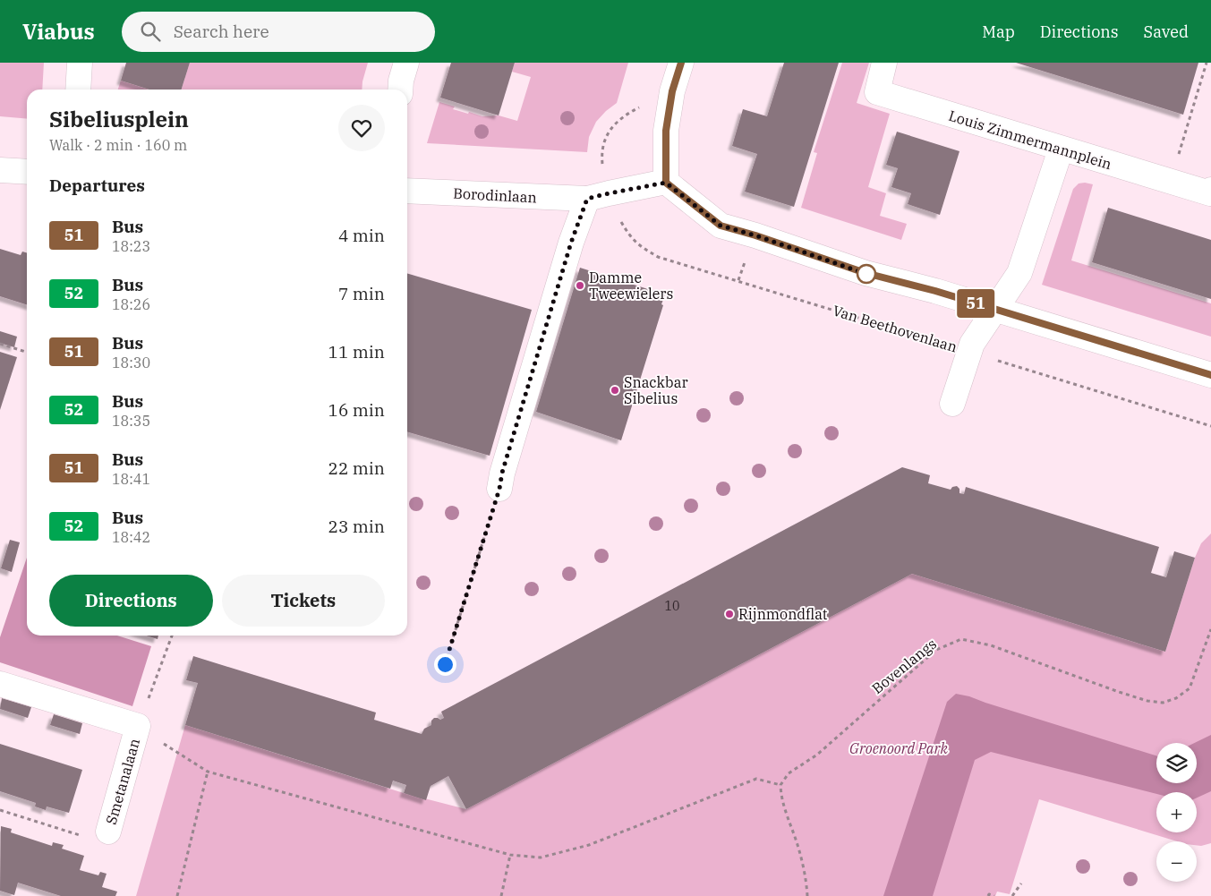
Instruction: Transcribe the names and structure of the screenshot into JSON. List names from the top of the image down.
{
  "streets": {
    "street": ["Louis Zimmermannplein", "Borodinlaan", "Smetanalaan"],
    "path": ["Van Beethovenlaan", "Bovenlangs"]
  },
  "crossings": [
    ["Borodinlaan", "Van Beethovenlaan"]
  ],
  "parks": ["Groenoord Park"],
  "places": ["Damme Tweewielers", "Snackbar Sibelius", "Rijnmondflat"],
  "lines": ["bus line 51"],
  "house_numbers": ["10"],
  "page": {
    "header": "Viabus",
    "search": "Search here",
    "nav": ["Map", "Directions", "Saved"],
    "on_map": "51",
    "heading": [
      ["Sibeliusplein", "Walk · 2 min · 160 m"],
      "Departures"
    ],
    "list": [
      {
        "mark": "51",
        "name": "Bus",
        "note": "18:23",
        "value": "4 min"
      },
      {
        "mark": "52",
        "name": "Bus",
        "note": "18:26",
        "value": "7 min"
      },
      {
        "mark": "51",
        "name": "Bus",
        "note": "18:30",
        "value": "11 min"
      },
      {
        "mark": "52",
        "name": "Bus",
        "note": "18:35",
        "value": "16 min"
      },
      {
        "mark": "51",
        "name": "Bus",
        "note": "18:41",
        "value": "22 min"
      },
      {
        "mark": "52",
        "name": "Bus",
        "note": "18:42",
        "value": "23 min"
      }
    ],
    "buttons": ["Directions", "Tickets"],
    "map_buttons": ["+", "−"]
  }
}
